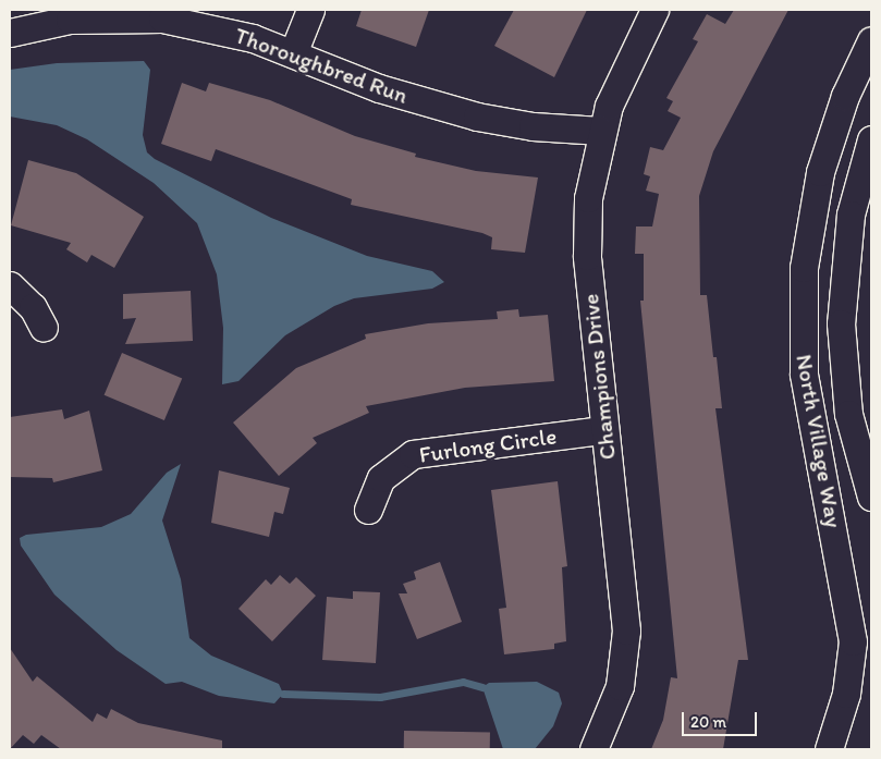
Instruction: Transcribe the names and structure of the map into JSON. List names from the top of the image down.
{
  "streets": {
    "street": [
      "Thoroughbred Run",
      "Champions Drive",
      "North Village Way",
      "Furlong Circle"
    ]
  },
  "crossings": [
    ["Thoroughbred Run", "Champions Drive"],
    ["Champions Drive", "Furlong Circle"]
  ],
  "scale_bar": "20 m"
}
